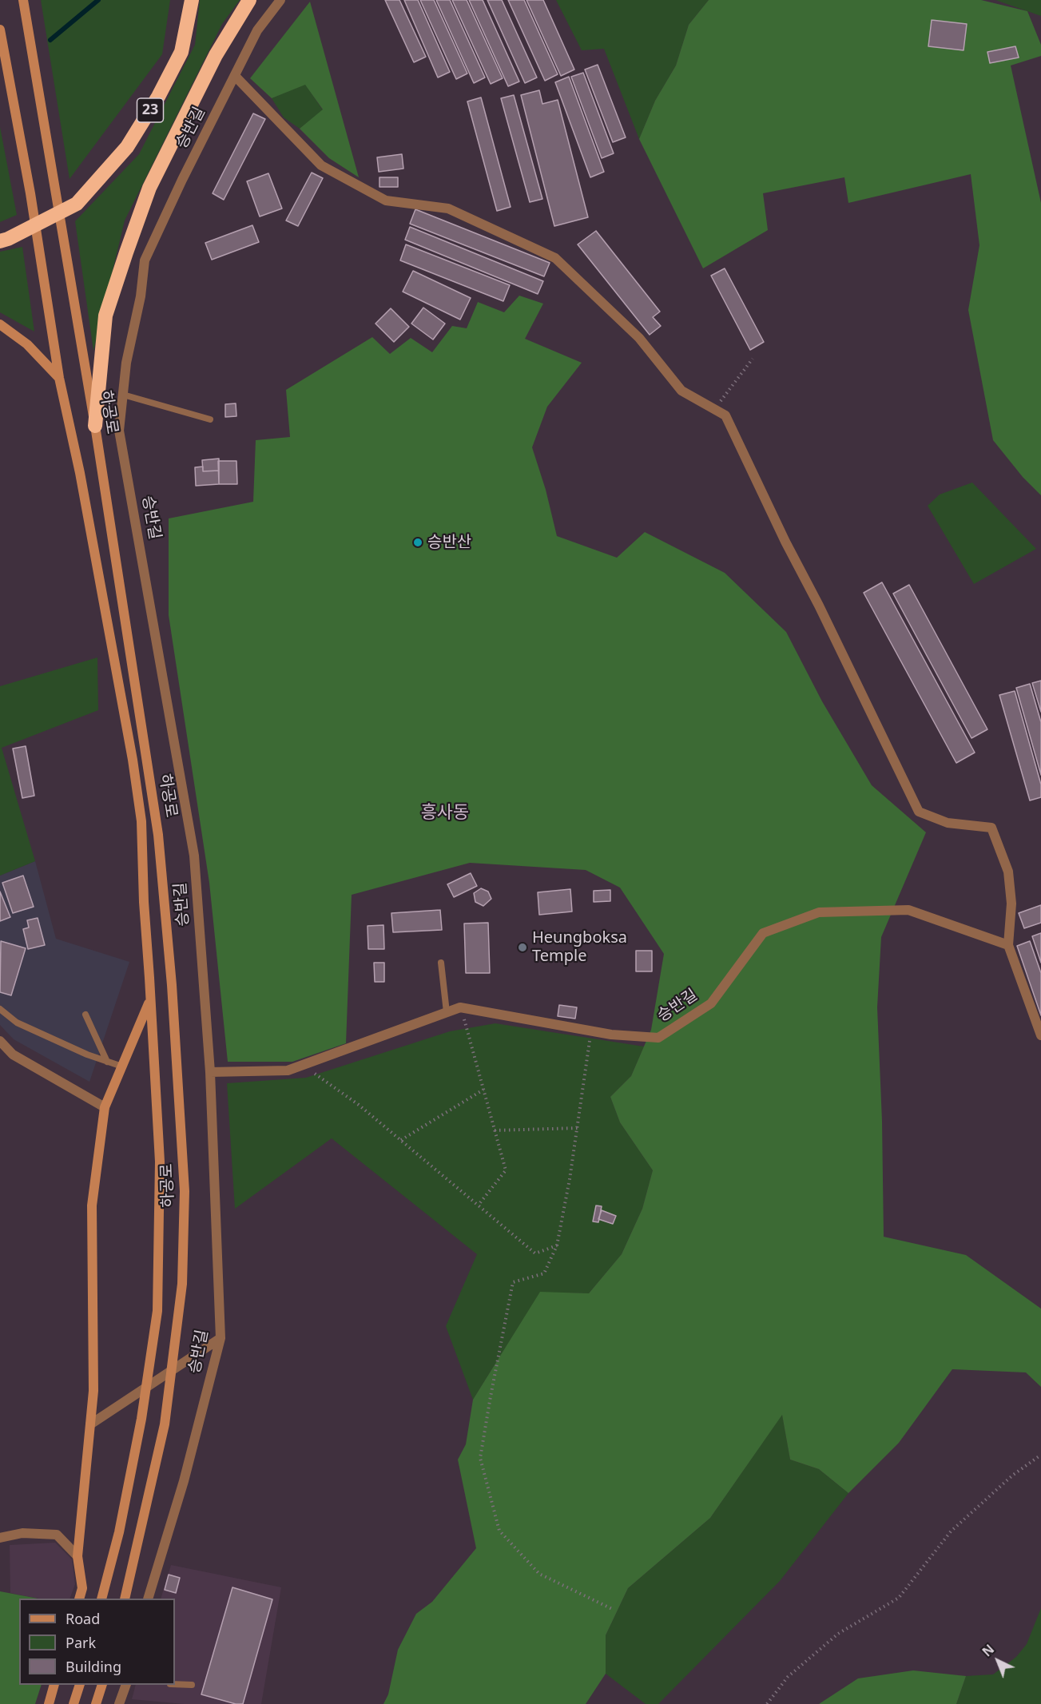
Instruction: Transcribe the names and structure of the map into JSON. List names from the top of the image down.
{
  "streets": {
    "highway": ["23"],
    "street": ["승반길", "하공로"]
  },
  "districts": ["흥사동"],
  "places": ["승반산", "Heungboksa Temple"],
  "legend": ["Road", "Park", "Building"],
  "north": "top left"
}
